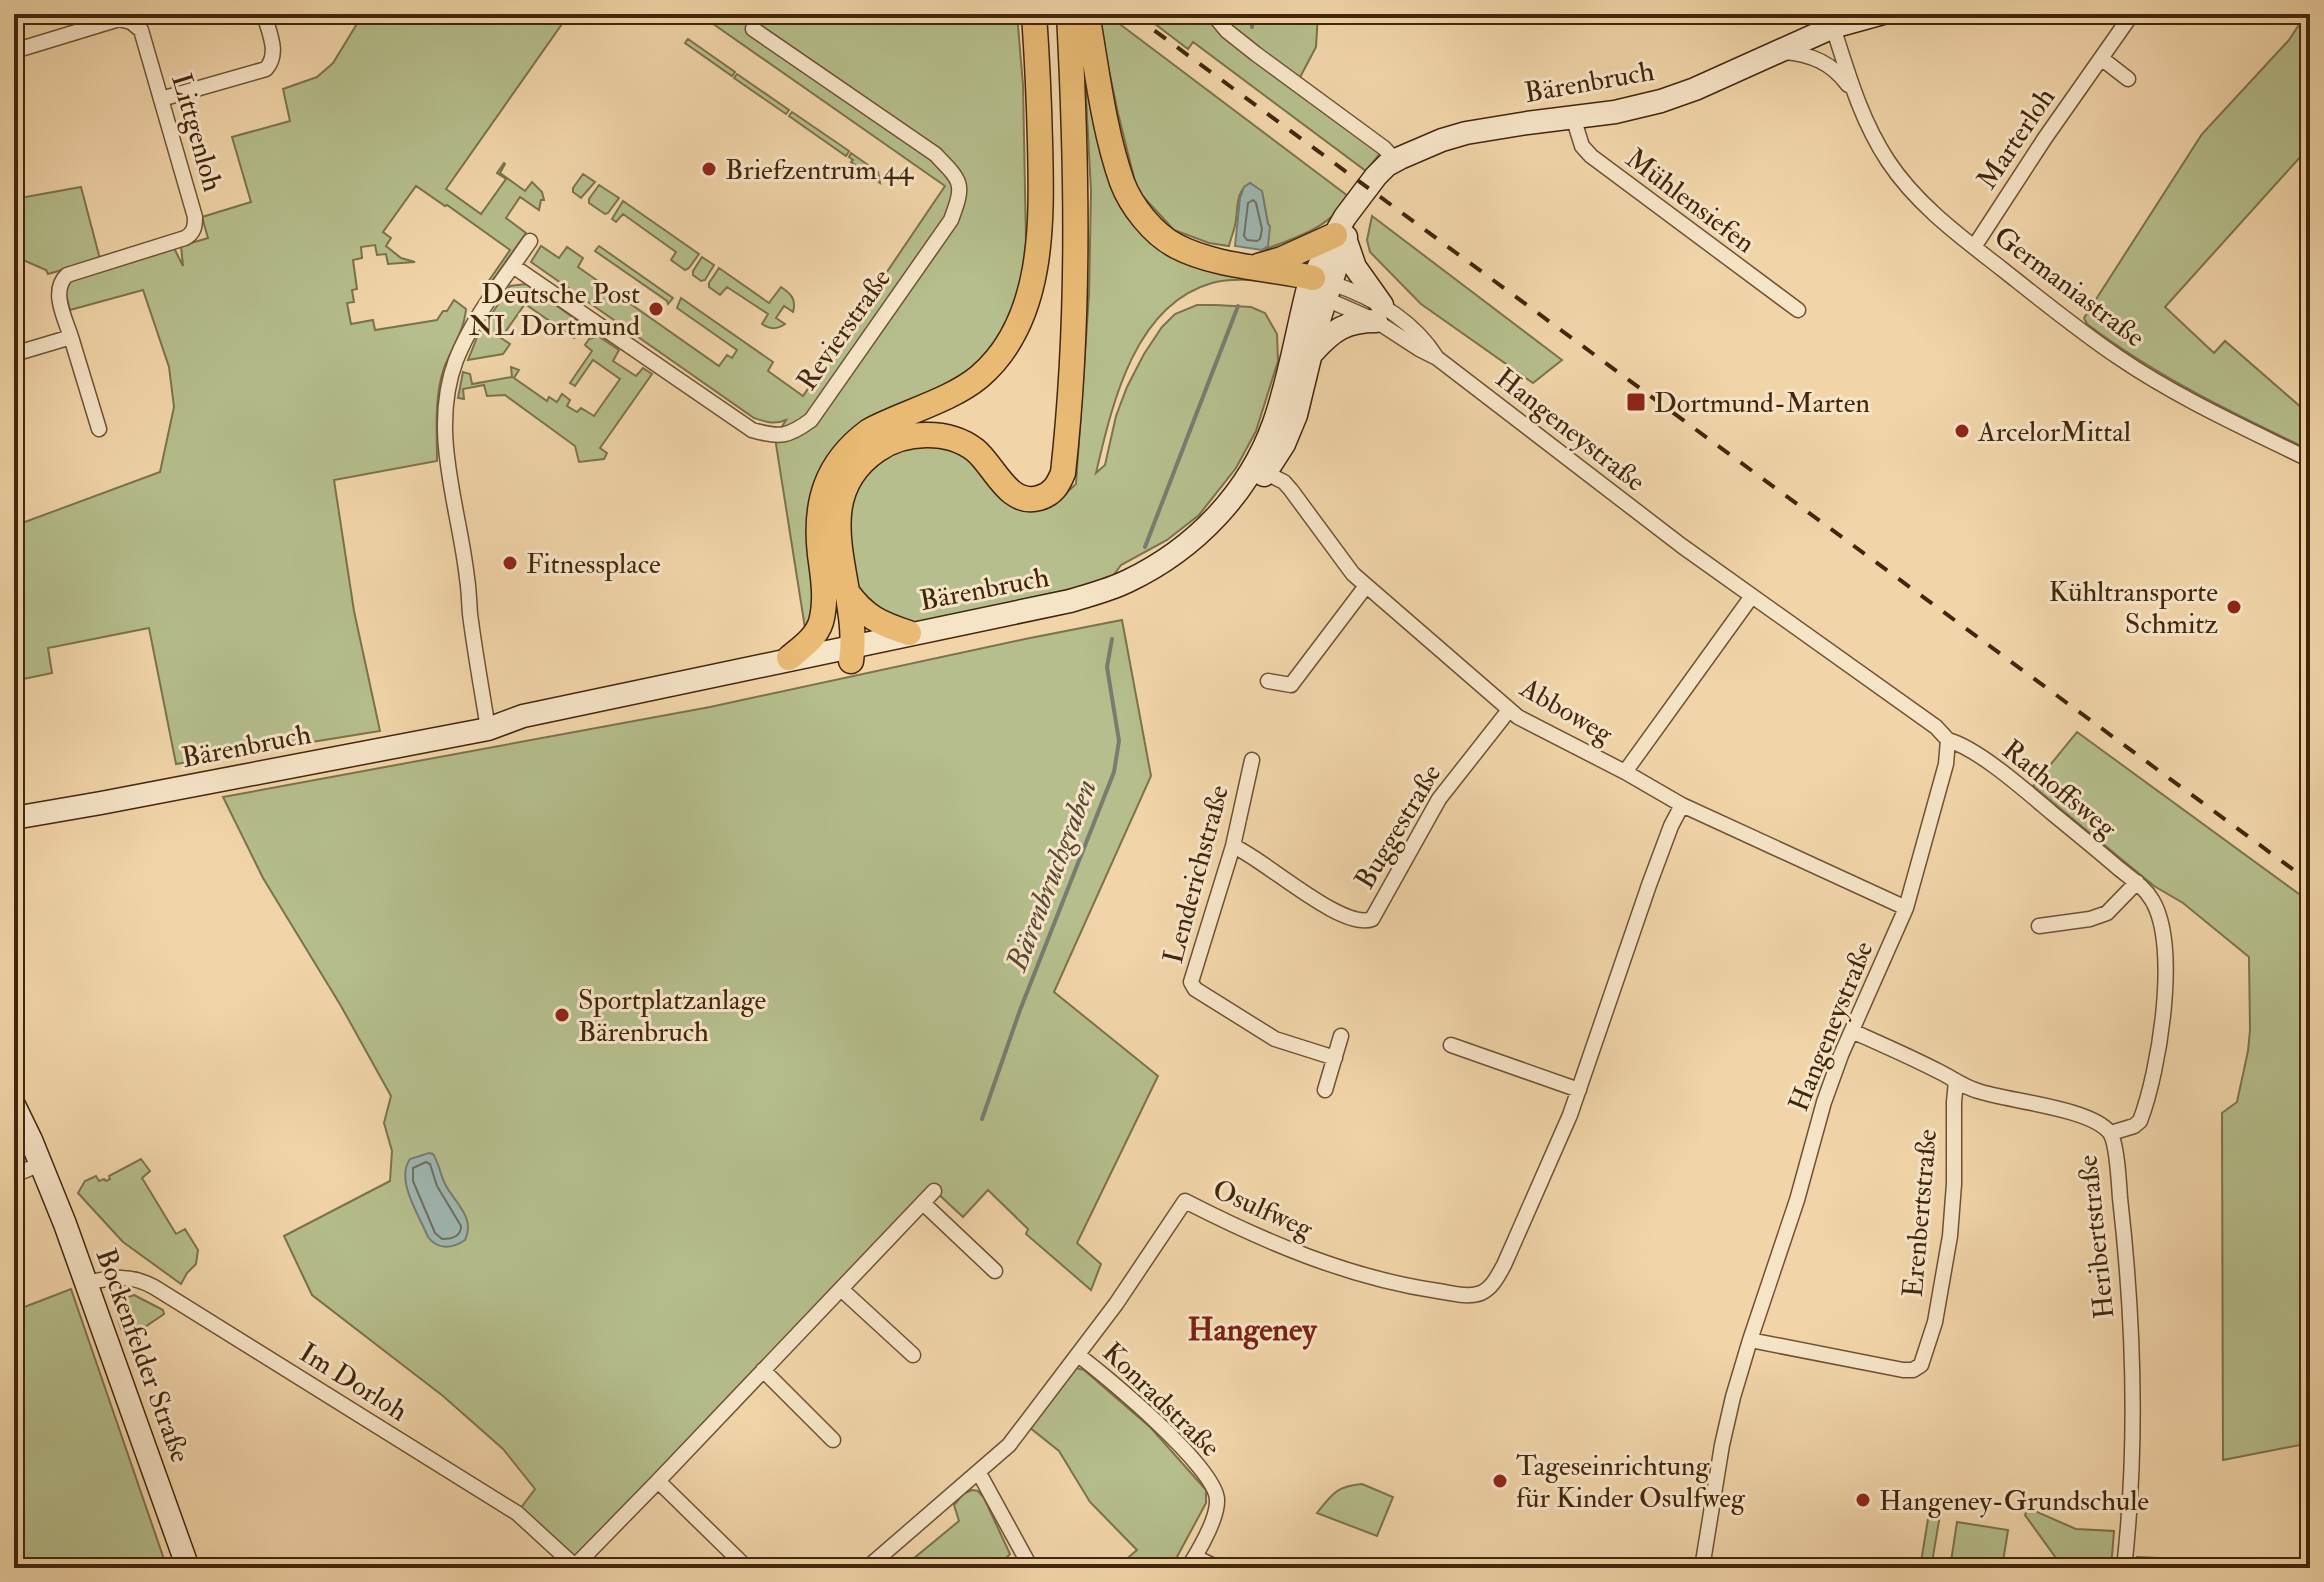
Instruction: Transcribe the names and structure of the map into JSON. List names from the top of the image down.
{
  "streets": {
    "main road": ["Bärenbruch", "Bockenfelder Straße"],
    "street": [
      "Littgenloh",
      "Marterloh",
      "Mühlensiefen",
      "Germaniastraße",
      "Revierstraße",
      "Hangeneystraße",
      "Abboweg",
      "Rathoffsweg",
      "Buggestraße",
      "Lenderichstraße",
      "Osulfweg",
      "Erenbertstraße",
      "Heribertstraße",
      "Im Dorloh",
      "Konradstraße"
    ]
  },
  "crossings": [
    ["Bärenbruch", "Mühlensiefen"],
    ["Bärenbruch", "Germaniastraße"],
    ["Bärenbruch", "Hangeneystraße"],
    ["Bärenbruch", "Abboweg"],
    ["Marterloh", "Germaniastraße"],
    ["Hangeneystraße", "Abboweg"],
    ["Hangeneystraße", "Rathoffsweg"],
    ["Hangeneystraße", "Erenbertstraße"],
    ["Hangeneystraße", "Heribertstraße"],
    ["Abboweg", "Buggestraße"],
    ["Abboweg", "Osulfweg"],
    ["Rathoffsweg", "Heribertstraße"],
    ["Buggestraße", "Lenderichstraße"],
    ["Osulfweg", "Konradstraße"],
    ["Erenbertstraße", "Heribertstraße"],
    ["Bockenfelder Straße", "Im Dorloh"]
  ],
  "districts": ["Hangeney"],
  "water": ["Bärenbruchgraben"],
  "places": {
    "other": [
      "Briefzentrum 44",
      "Deutsche Post NL Dortmund",
      "ArcelorMittal",
      "Fitnessplace",
      "Kühltransporte Schmitz",
      "Sportplatzanlage Bärenbruch",
      "Tageseinrichtung für Kinder Osulfweg",
      "Hangeney-Grundschule"
    ],
    "transit": ["Dortmund-Marten"]
  }
}
